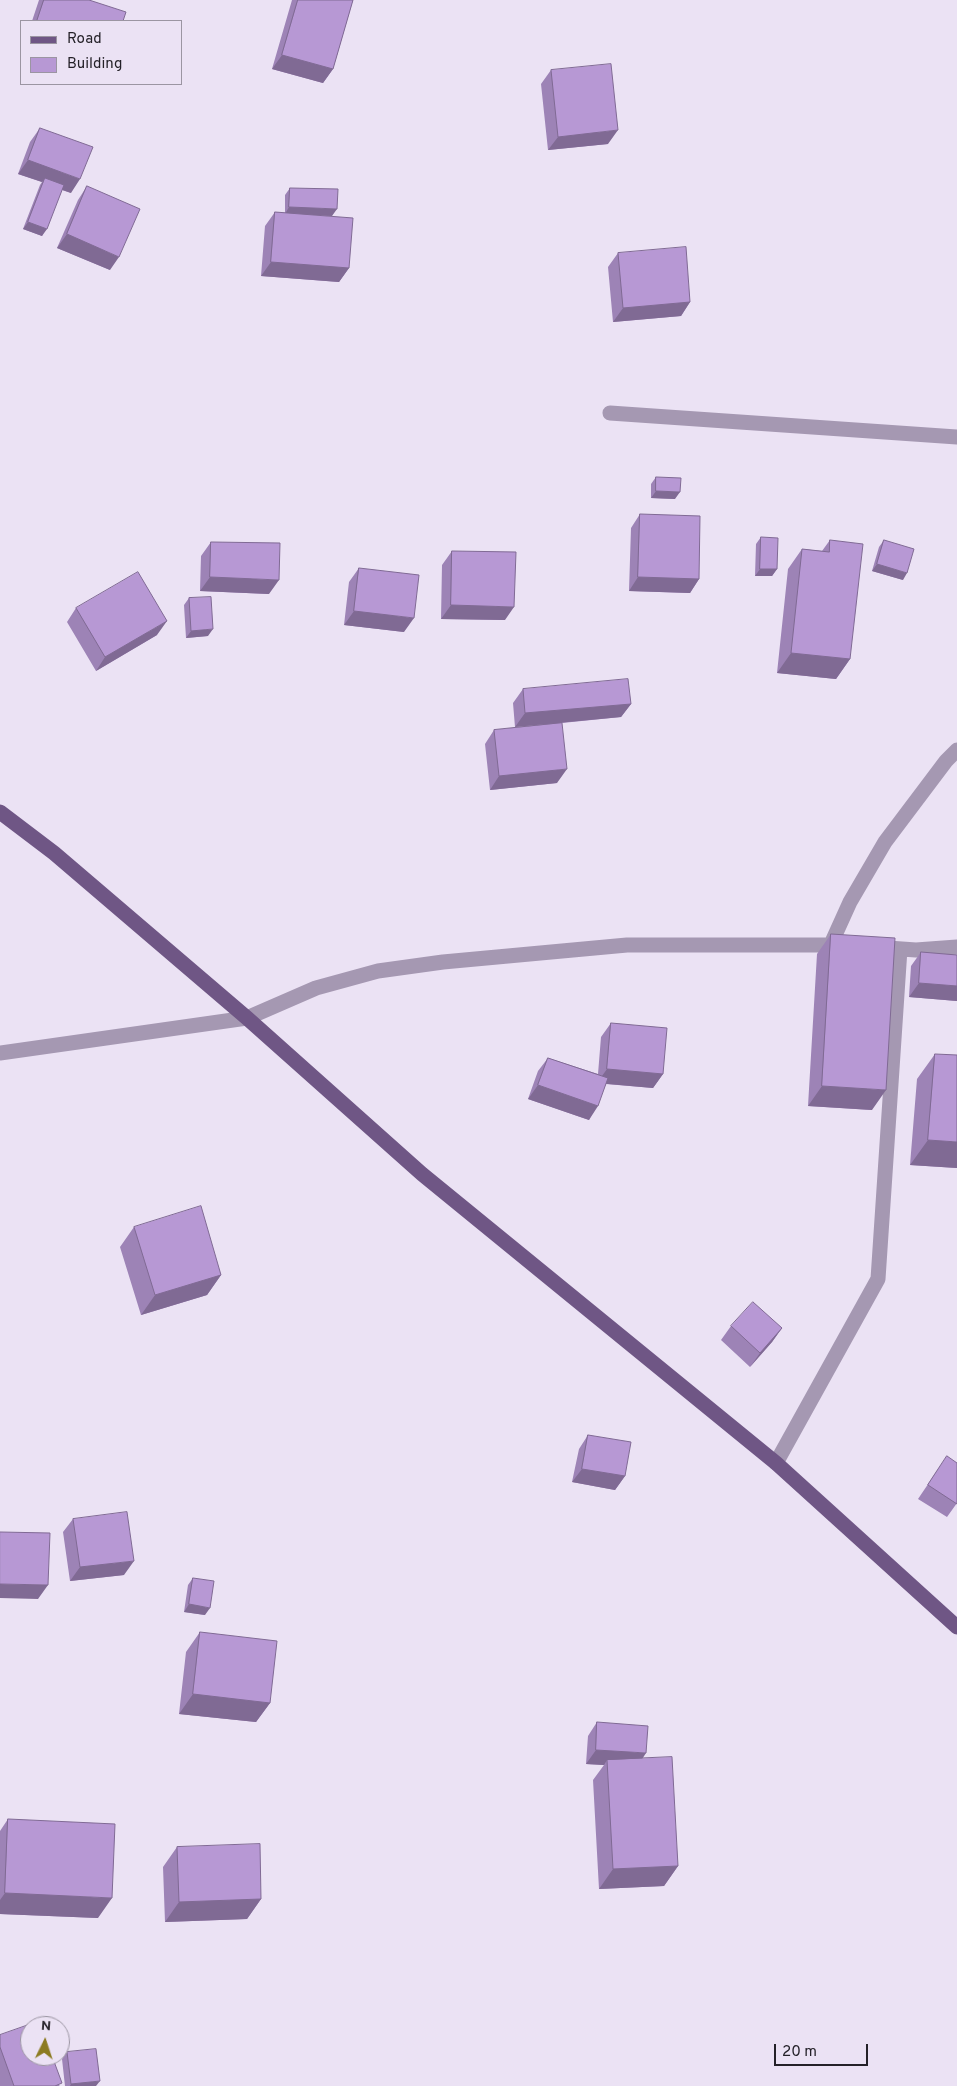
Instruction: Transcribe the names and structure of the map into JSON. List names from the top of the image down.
{
  "legend": ["Road", "Building"],
  "scale_bar": "20 m",
  "north": "top"
}
